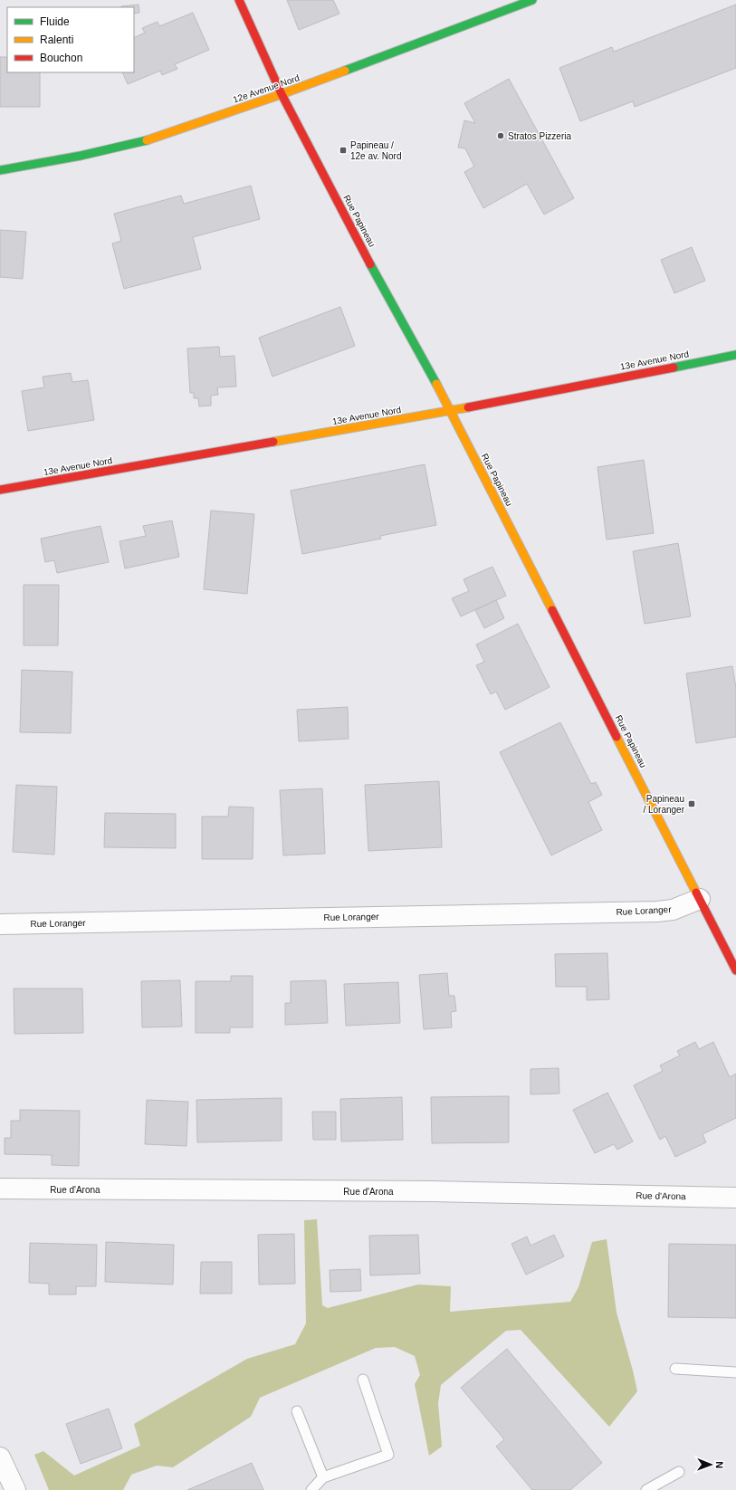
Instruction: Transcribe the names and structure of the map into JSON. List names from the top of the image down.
{
  "streets": {
    "main road": ["12e Avenue Nord", "Rue Papineau", "13e Avenue Nord"],
    "street": ["Rue Loranger", "Rue d'Arona"]
  },
  "crossings": [
    ["12e Avenue Nord", "Rue Papineau"],
    ["Rue Papineau", "13e Avenue Nord"],
    ["Rue Papineau", "Rue Loranger"]
  ],
  "places": {
    "other": ["Stratos Pizzeria"],
    "transit": ["Papineau / 12e av. Nord", "Papineau / Loranger"]
  },
  "legend": ["Fluide", "Ralenti", "Bouchon"],
  "north": "right"
}
